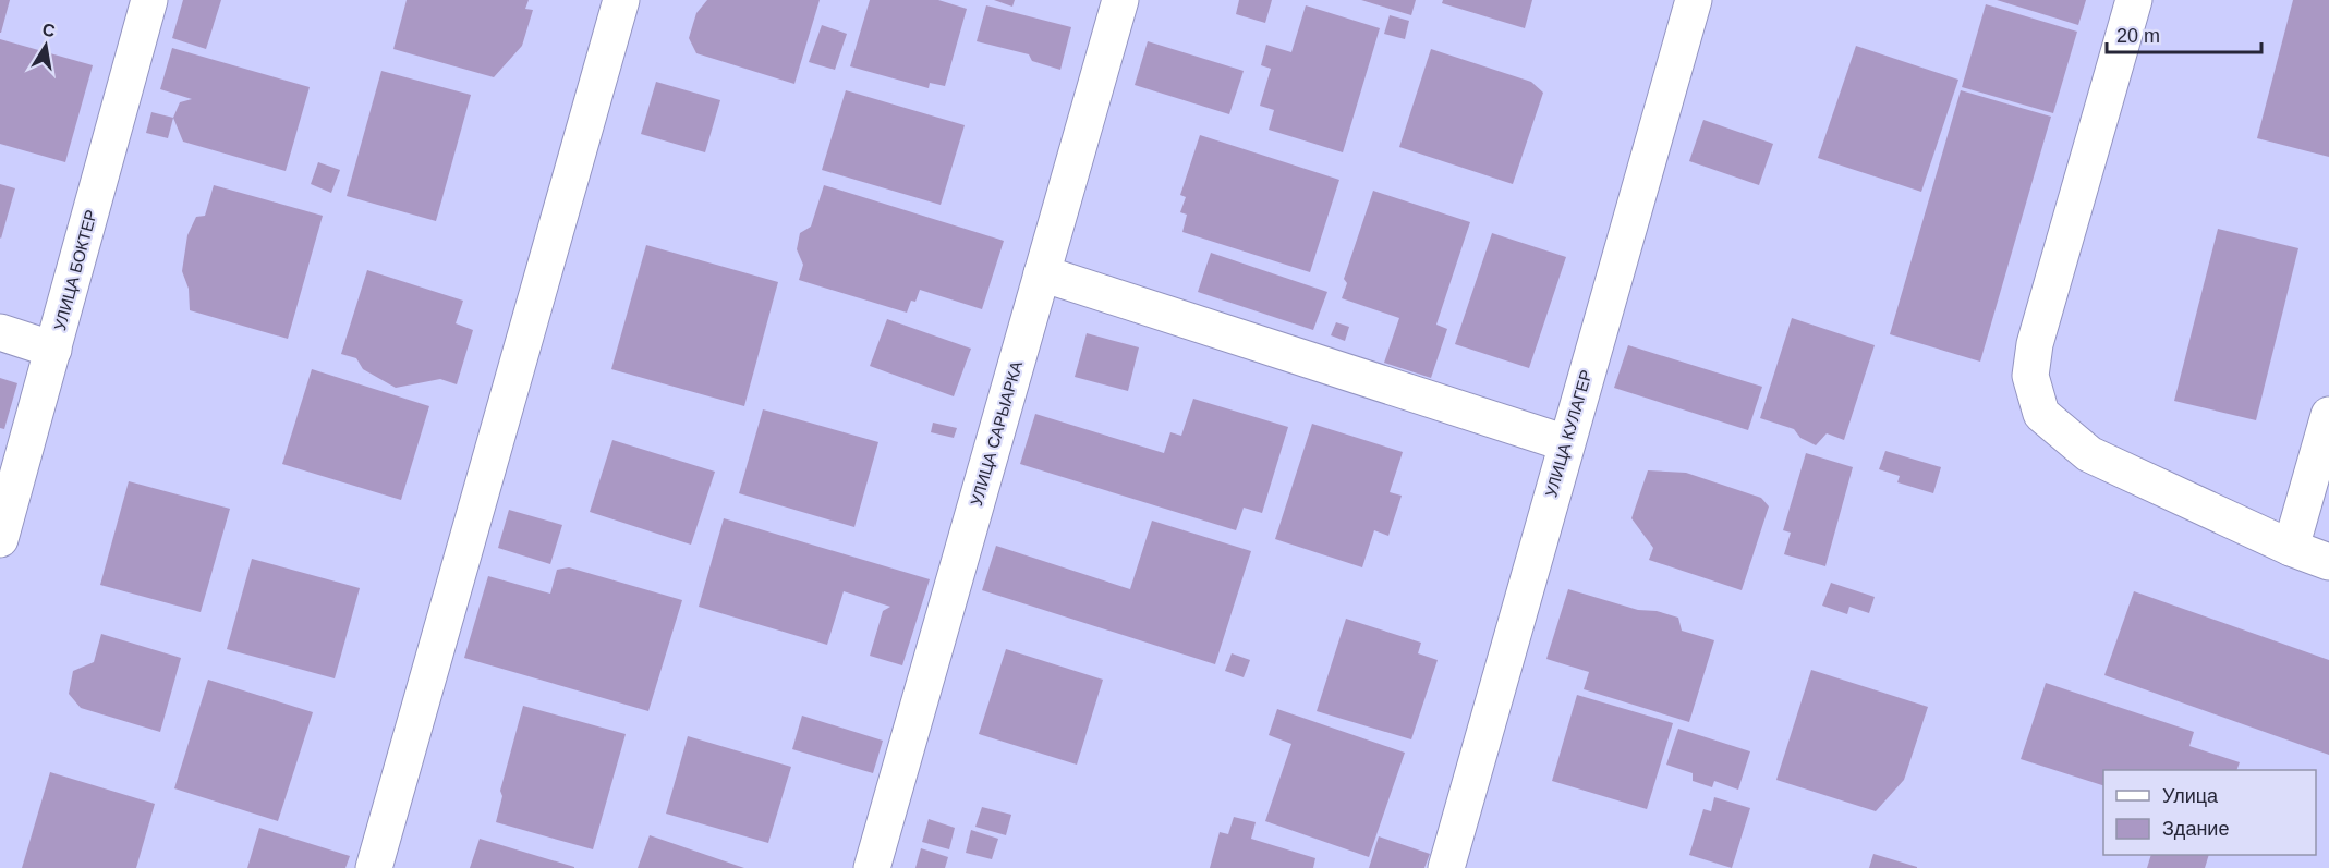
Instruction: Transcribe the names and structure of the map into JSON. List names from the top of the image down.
{
  "streets": {
    "street": ["УЛИЦА БОКТЕР", "УЛИЦА САРЫАРКА", "УЛИЦА КУЛАГЕР"]
  },
  "legend": ["Улица", "Здание"],
  "scale_bar": "20 m",
  "north": "top"
}
